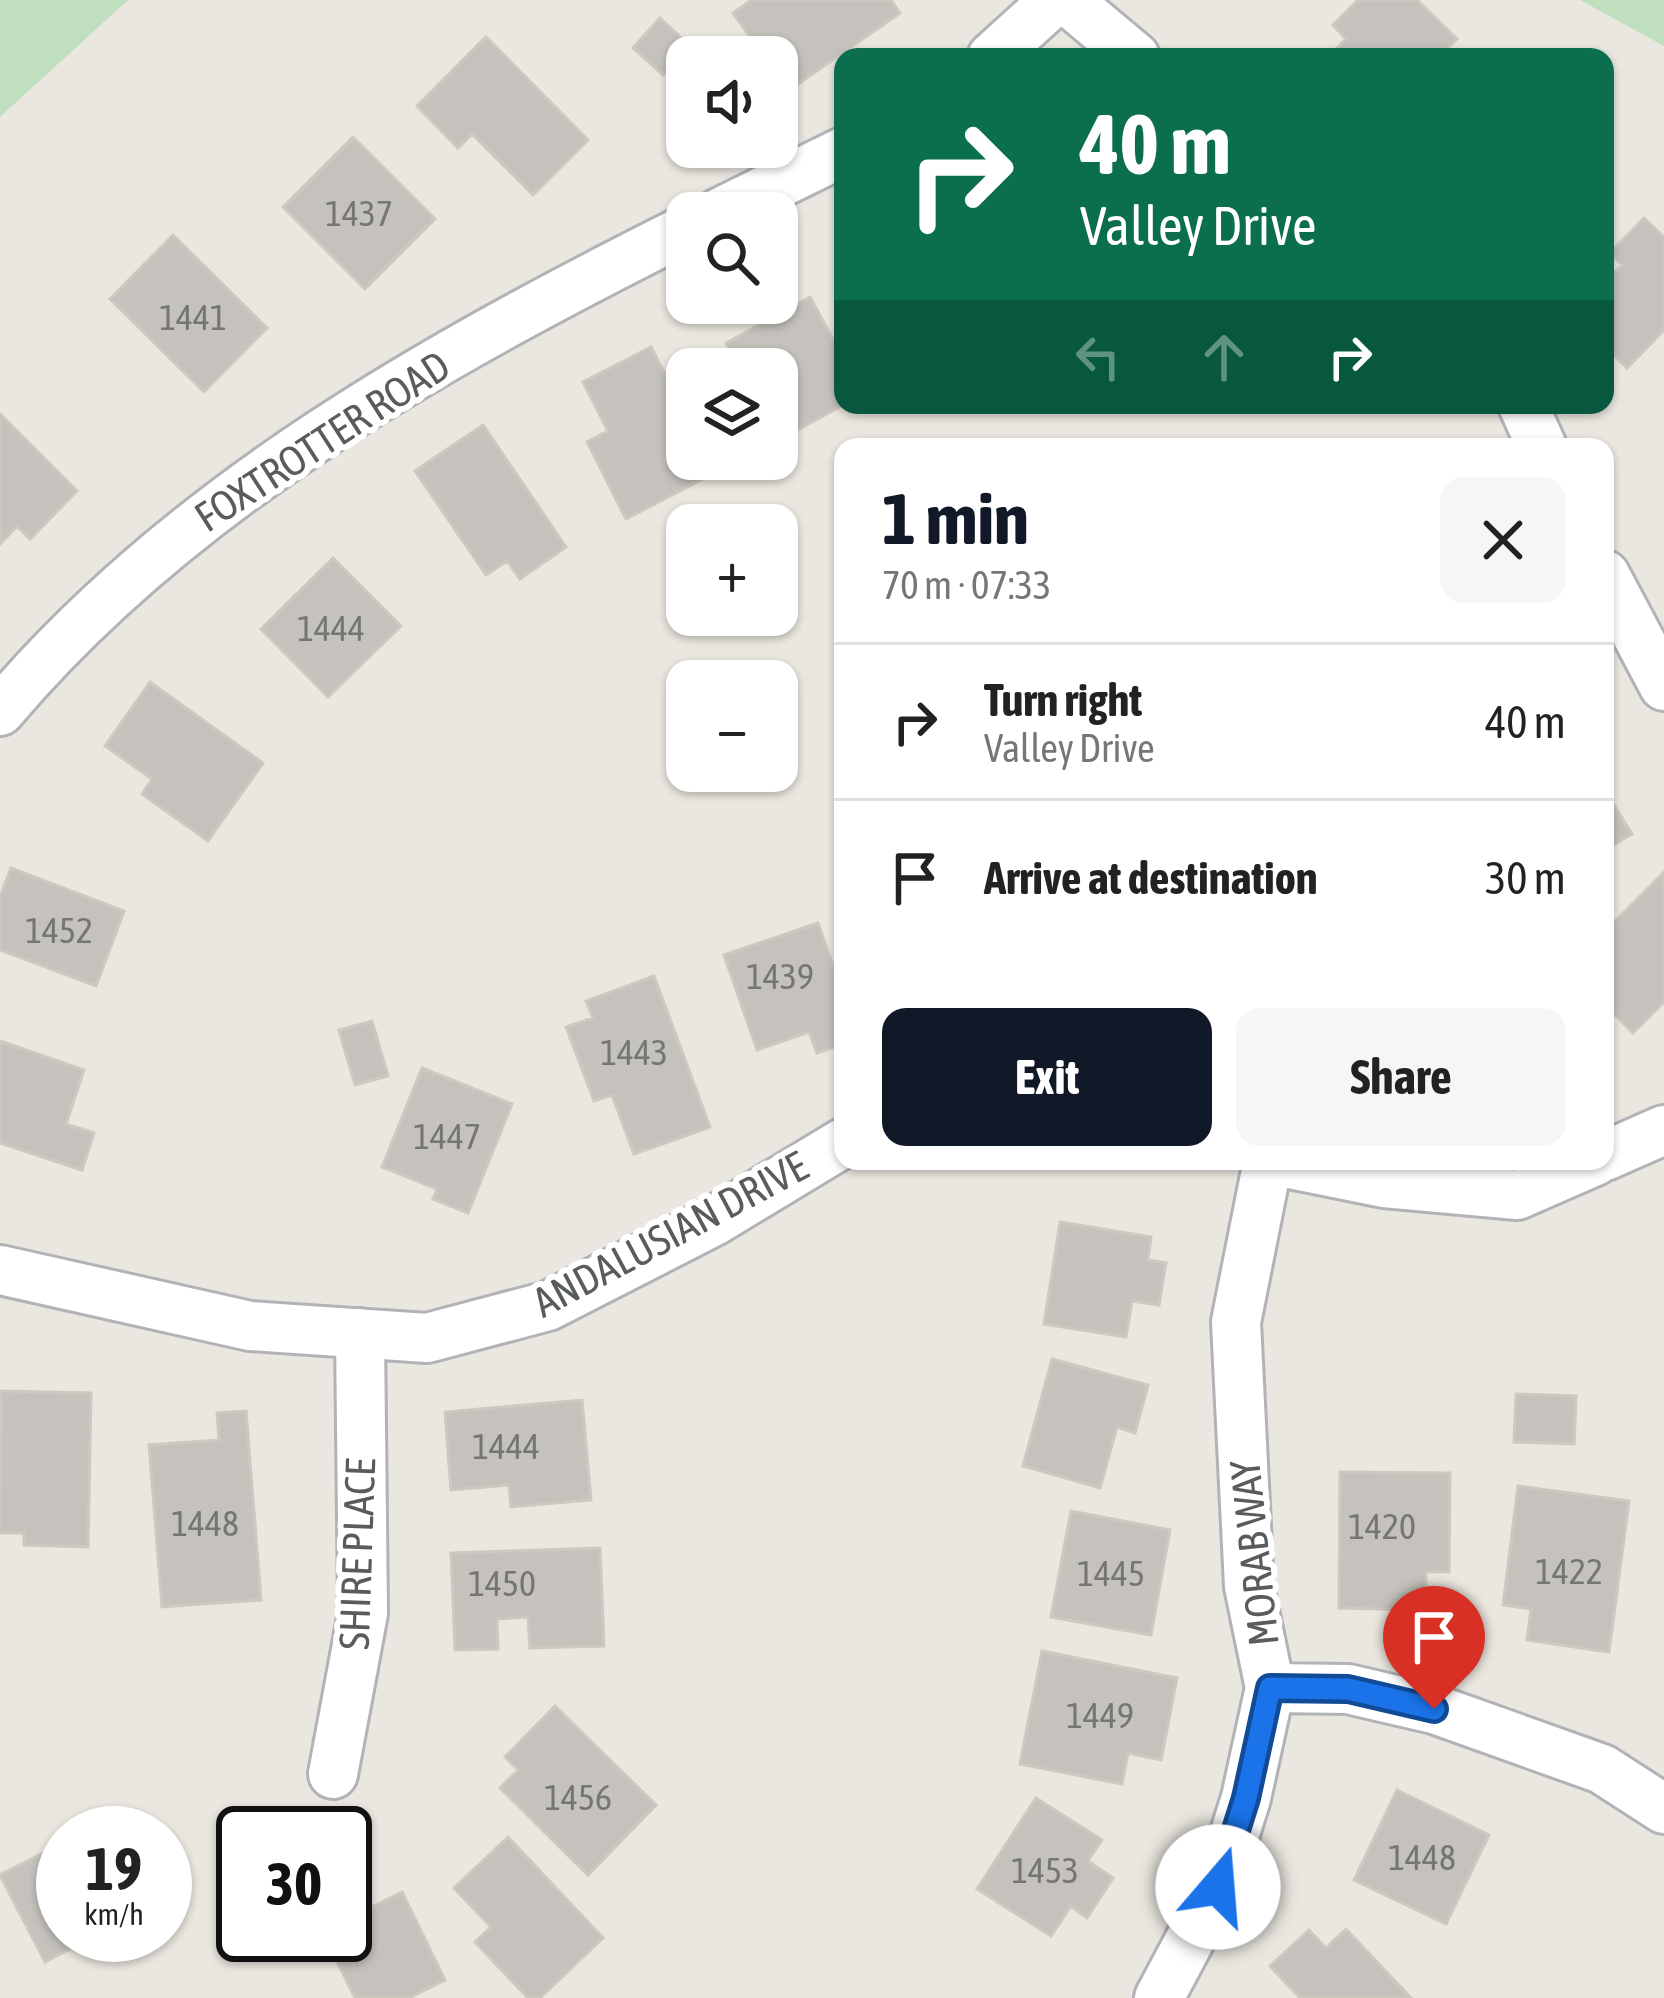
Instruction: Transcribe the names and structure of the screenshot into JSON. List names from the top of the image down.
{
  "streets": {
    "street": [
      "FOXTROTTER ROAD",
      "ANDALUSIAN DRIVE",
      "MORAB WAY",
      "SHIRE PLACE"
    ]
  },
  "crossings": [
    ["ANDALUSIAN DRIVE", "SHIRE PLACE"]
  ],
  "house_numbers": [
    "1437",
    "1441",
    "1444",
    "1452",
    "1439",
    "1443",
    "1447",
    "1444",
    "1448",
    "1420",
    "1422",
    "1445",
    "1450",
    "1449",
    "1456",
    "1448",
    "1453"
  ],
  "page": {
    "map_buttons": ["+", "−"],
    "turn": ["40 m", "Valley Drive"],
    "heading": ["1 min", "70 m · 07:33"],
    "list": [
      {
        "name": "Turn right",
        "note": "Valley Drive",
        "value": "40 m"
      },
      {
        "name": "Arrive at destination",
        "value": "30 m"
      }
    ],
    "buttons": ["Exit", "Share"],
    "speed": "19 km/h",
    "limit": "30"
  }
}
